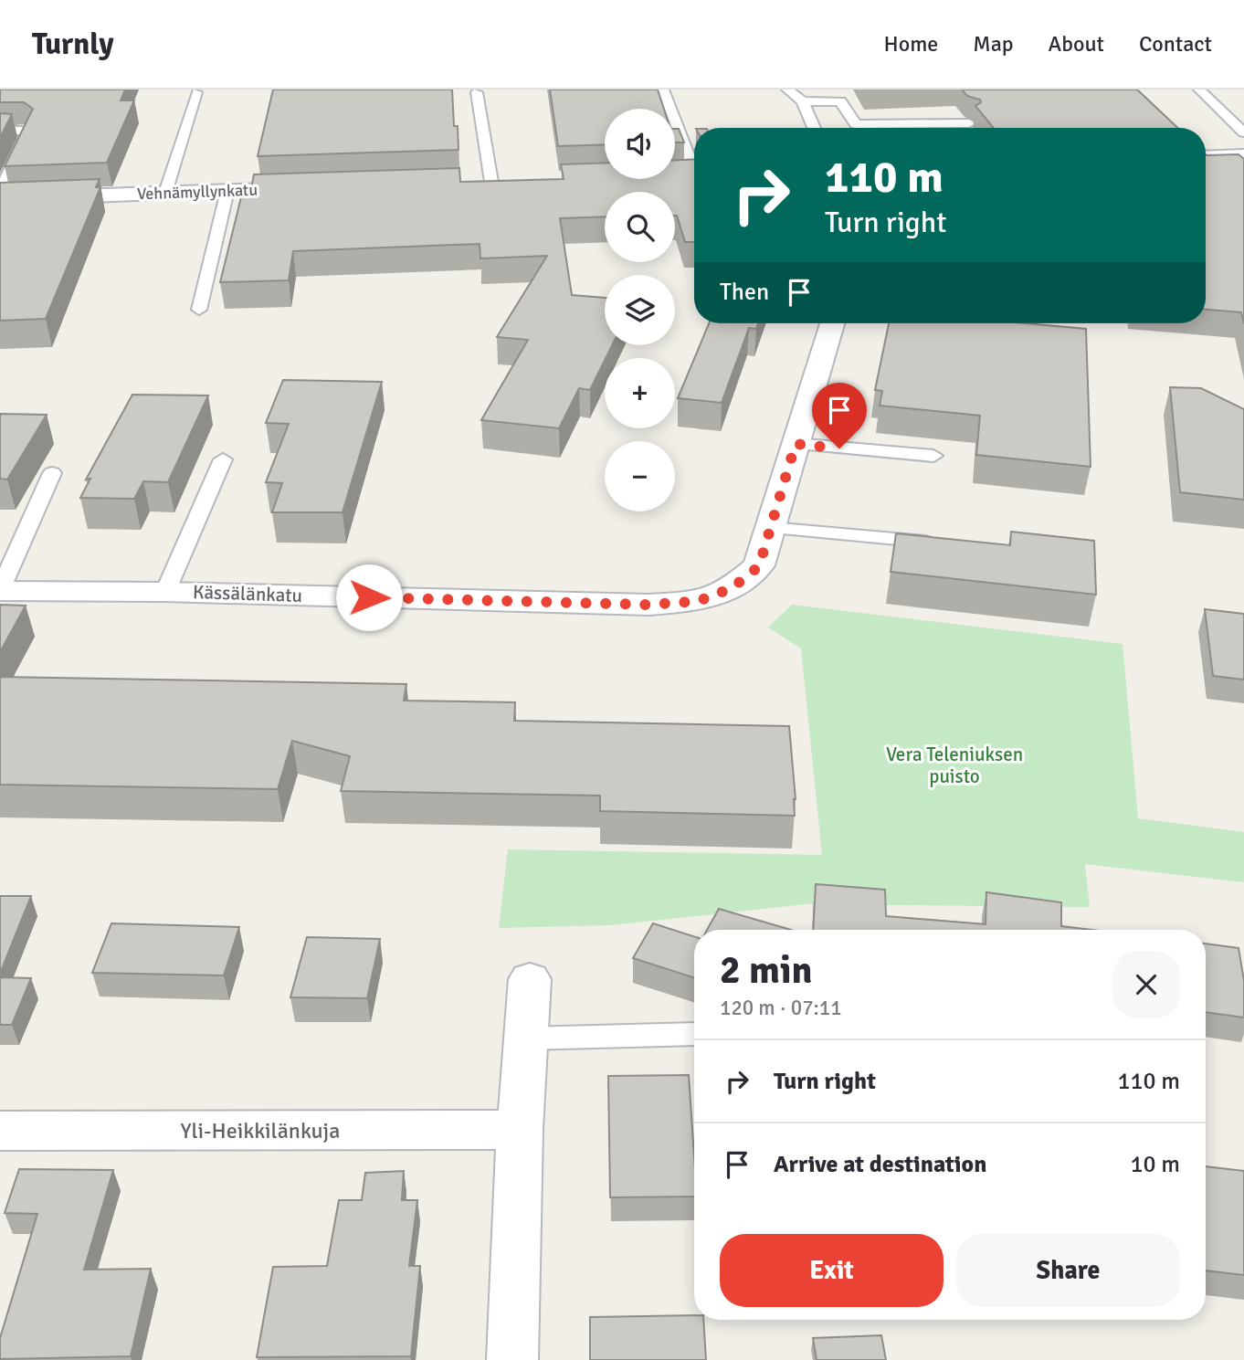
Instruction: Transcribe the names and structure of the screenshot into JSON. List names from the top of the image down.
{
  "streets": {
    "street": ["Vehnämyllynkatu", "Kässälänkatu", "Yli-Heikkilänkuja"]
  },
  "parks": ["Vera Teleniuksen puisto"],
  "page": {
    "header": "Turnly",
    "nav": [
      "Home",
      "Map",
      "About",
      "Contact"
    ],
    "map_buttons": ["+", "−"],
    "turn": ["110 m", "Turn right"],
    "then": "Then",
    "heading": ["2 min", "120 m · 07:11"],
    "list": [
      {
        "name": "Turn right",
        "value": "110 m"
      },
      {
        "name": "Arrive at destination",
        "value": "10 m"
      }
    ],
    "buttons": ["Exit", "Share"]
  }
}
